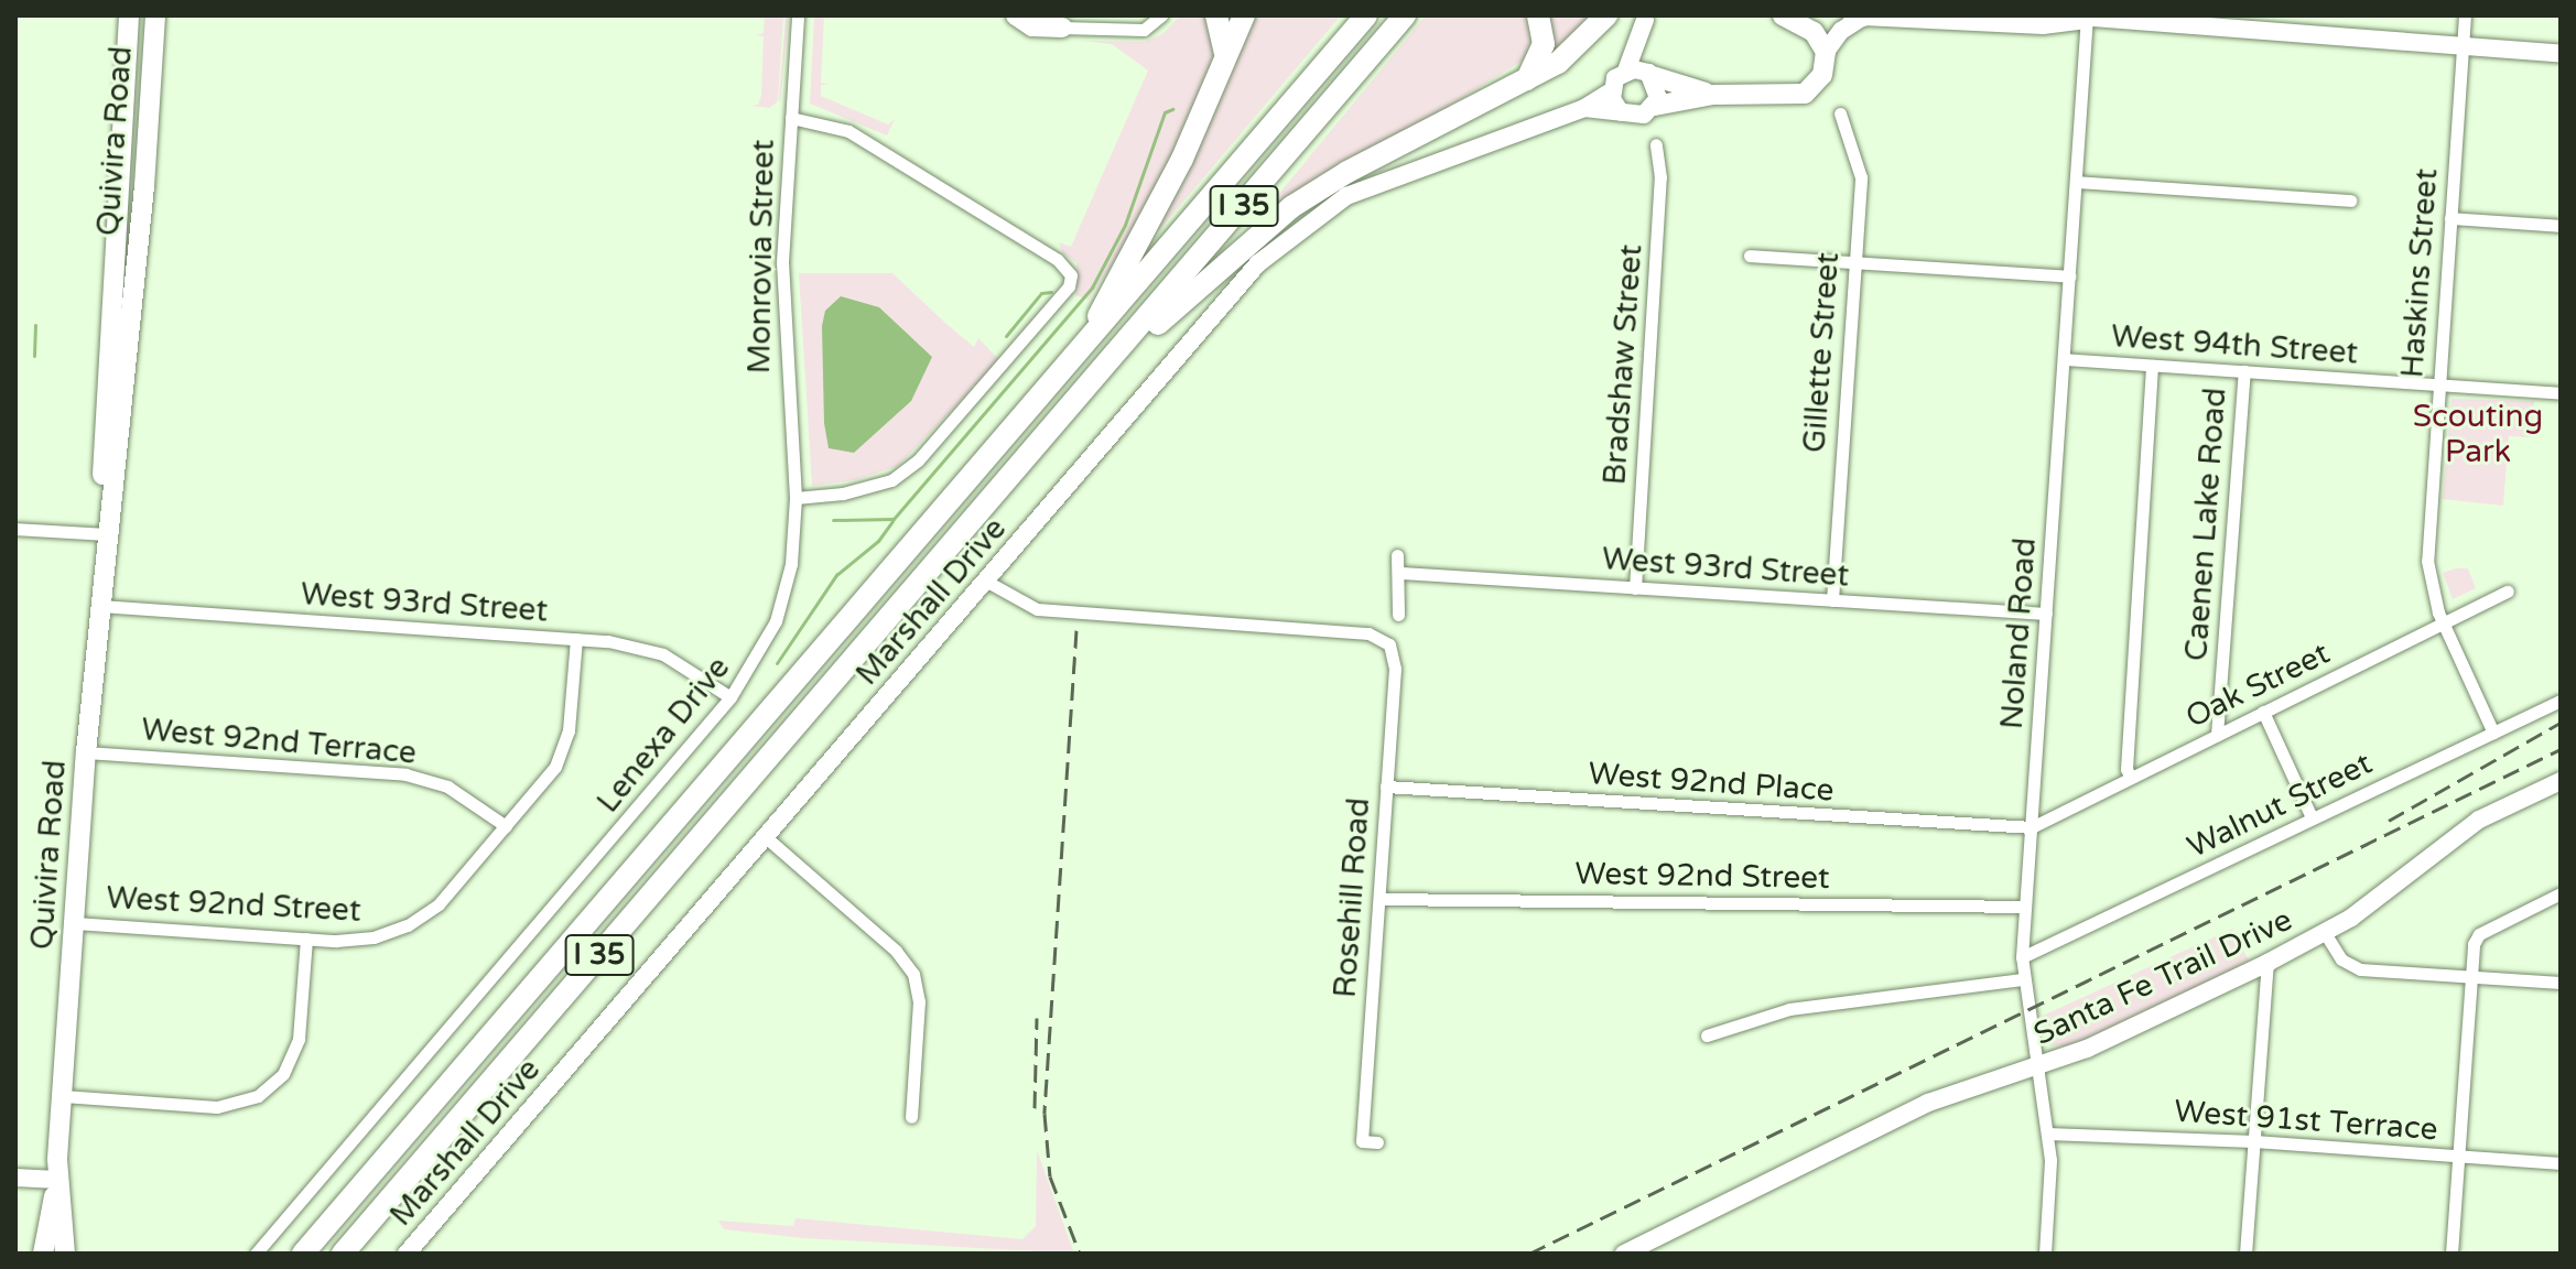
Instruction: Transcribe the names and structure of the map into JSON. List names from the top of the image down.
{
  "streets": {
    "highway": ["I 35"],
    "main road": ["Quivira Road"],
    "street": [
      "Monrovia Street",
      "Haskins Street",
      "West 94th Street",
      "Gillette Street",
      "Bradshaw Street",
      "Caenen Lake Road",
      "West 93rd Street",
      "Marshall Drive",
      "Noland Road",
      "Oak Street",
      "Lenexa Drive",
      "West 92nd Terrace",
      "West 92nd Place",
      "Walnut Street",
      "West 92nd Street",
      "Rosehill Road",
      "Santa Fe Trail Drive",
      "West 91st Terrace"
    ]
  },
  "crossings": [
    ["Quivira Road", "West 93rd Street"],
    ["Quivira Road", "West 92nd Terrace"],
    ["Quivira Road", "West 92nd Street"],
    ["Monrovia Street", "Lenexa Drive"],
    ["Haskins Street", "West 94th Street"],
    ["Haskins Street", "Oak Street"],
    ["Haskins Street", "Walnut Street"],
    ["West 94th Street", "Caenen Lake Road"],
    ["West 94th Street", "Noland Road"],
    ["Gillette Street", "West 93rd Street"],
    ["Bradshaw Street", "West 93rd Street"],
    ["Caenen Lake Road", "Oak Street"],
    ["West 93rd Street", "Noland Road"],
    ["West 93rd Street", "Lenexa Drive"],
    ["West 93rd Street", "West 92nd Street"],
    ["Marshall Drive", "Rosehill Road"],
    ["Noland Road", "Oak Street"],
    ["Noland Road", "West 92nd Place"],
    ["Noland Road", "Walnut Street"],
    ["Noland Road", "West 92nd Street"],
    ["Noland Road", "Santa Fe Trail Drive"],
    ["Noland Road", "West 91st Terrace"],
    ["Oak Street", "West 92nd Place"],
    ["West 92nd Terrace", "West 92nd Street"],
    ["West 92nd Place", "Rosehill Road"],
    ["West 92nd Street", "Rosehill Road"]
  ],
  "parks": ["Scouting Park"]
}
